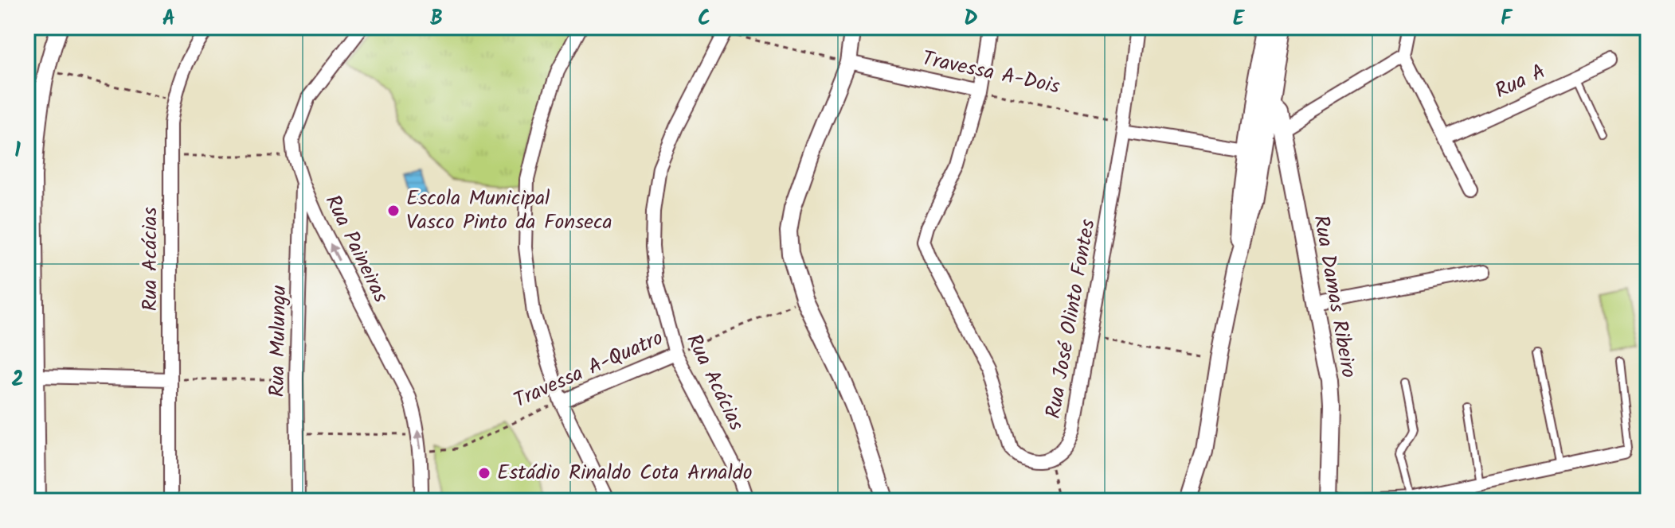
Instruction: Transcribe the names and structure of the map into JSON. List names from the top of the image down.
{
  "streets": {
    "street": [
      "Travessa A-Dois",
      "Rua A",
      "Rua Paineiras",
      "Rua Acácias",
      "Rua Damas Ribeiro",
      "Rua José Olinto Fontes",
      "Rua Mulungu",
      "Travessa A-Quatro"
    ]
  },
  "crossings": [
    ["Travessa A-Dois", "Rua José Olinto Fontes"],
    ["Rua Paineiras", "Rua Mulungu"],
    ["Rua Paineiras", "Travessa A-Quatro"],
    ["Rua Acácias", "Travessa A-Quatro"]
  ],
  "one_way": ["Rua Paineiras"],
  "places": ["Escola Municipal Vasco Pinto da Fonseca", "Estádio Rinaldo Cota Arnaldo"],
  "grid": {
    "columns": [
      "A",
      "B",
      "C",
      "D",
      "E",
      "F"
    ],
    "rows": ["1", "2"]
  }
}
